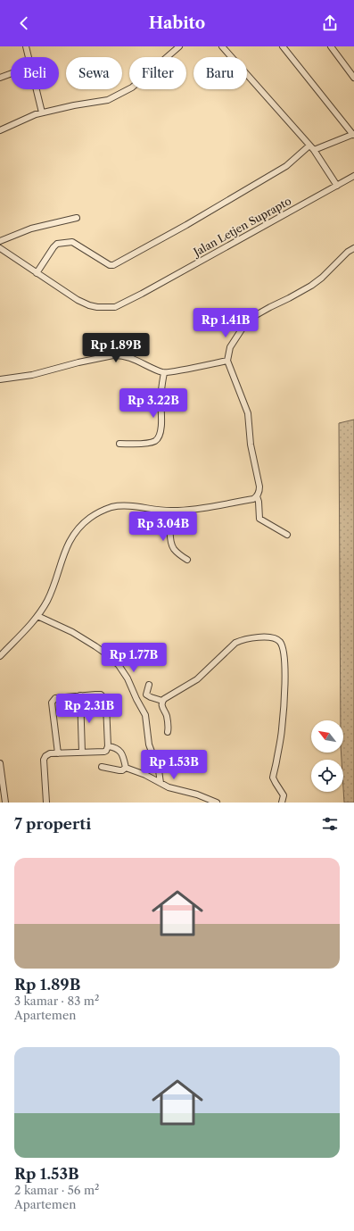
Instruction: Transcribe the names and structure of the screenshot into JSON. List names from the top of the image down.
{
  "streets": {
    "street": ["Jalan Letjen Suprapto"]
  },
  "north": "top left",
  "page": {
    "header": "Habito",
    "chip": [
      "Beli",
      "Sewa",
      "Filter",
      "Baru"
    ],
    "price": [
      "Rp 1.41B",
      "Rp 1.89B",
      "Rp 3.22B",
      "Rp 3.04B",
      "Rp 1.77B",
      "Rp 2.31B",
      "Rp 1.53B"
    ],
    "heading": "7 properti",
    "list": [
      {
        "name": "Rp 1.89B",
        "note": "3 kamar · 83 m² · Apartemen"
      },
      {
        "name": "Rp 1.53B",
        "note": "2 kamar · 56 m² · Apartemen"
      }
    ]
  }
}
